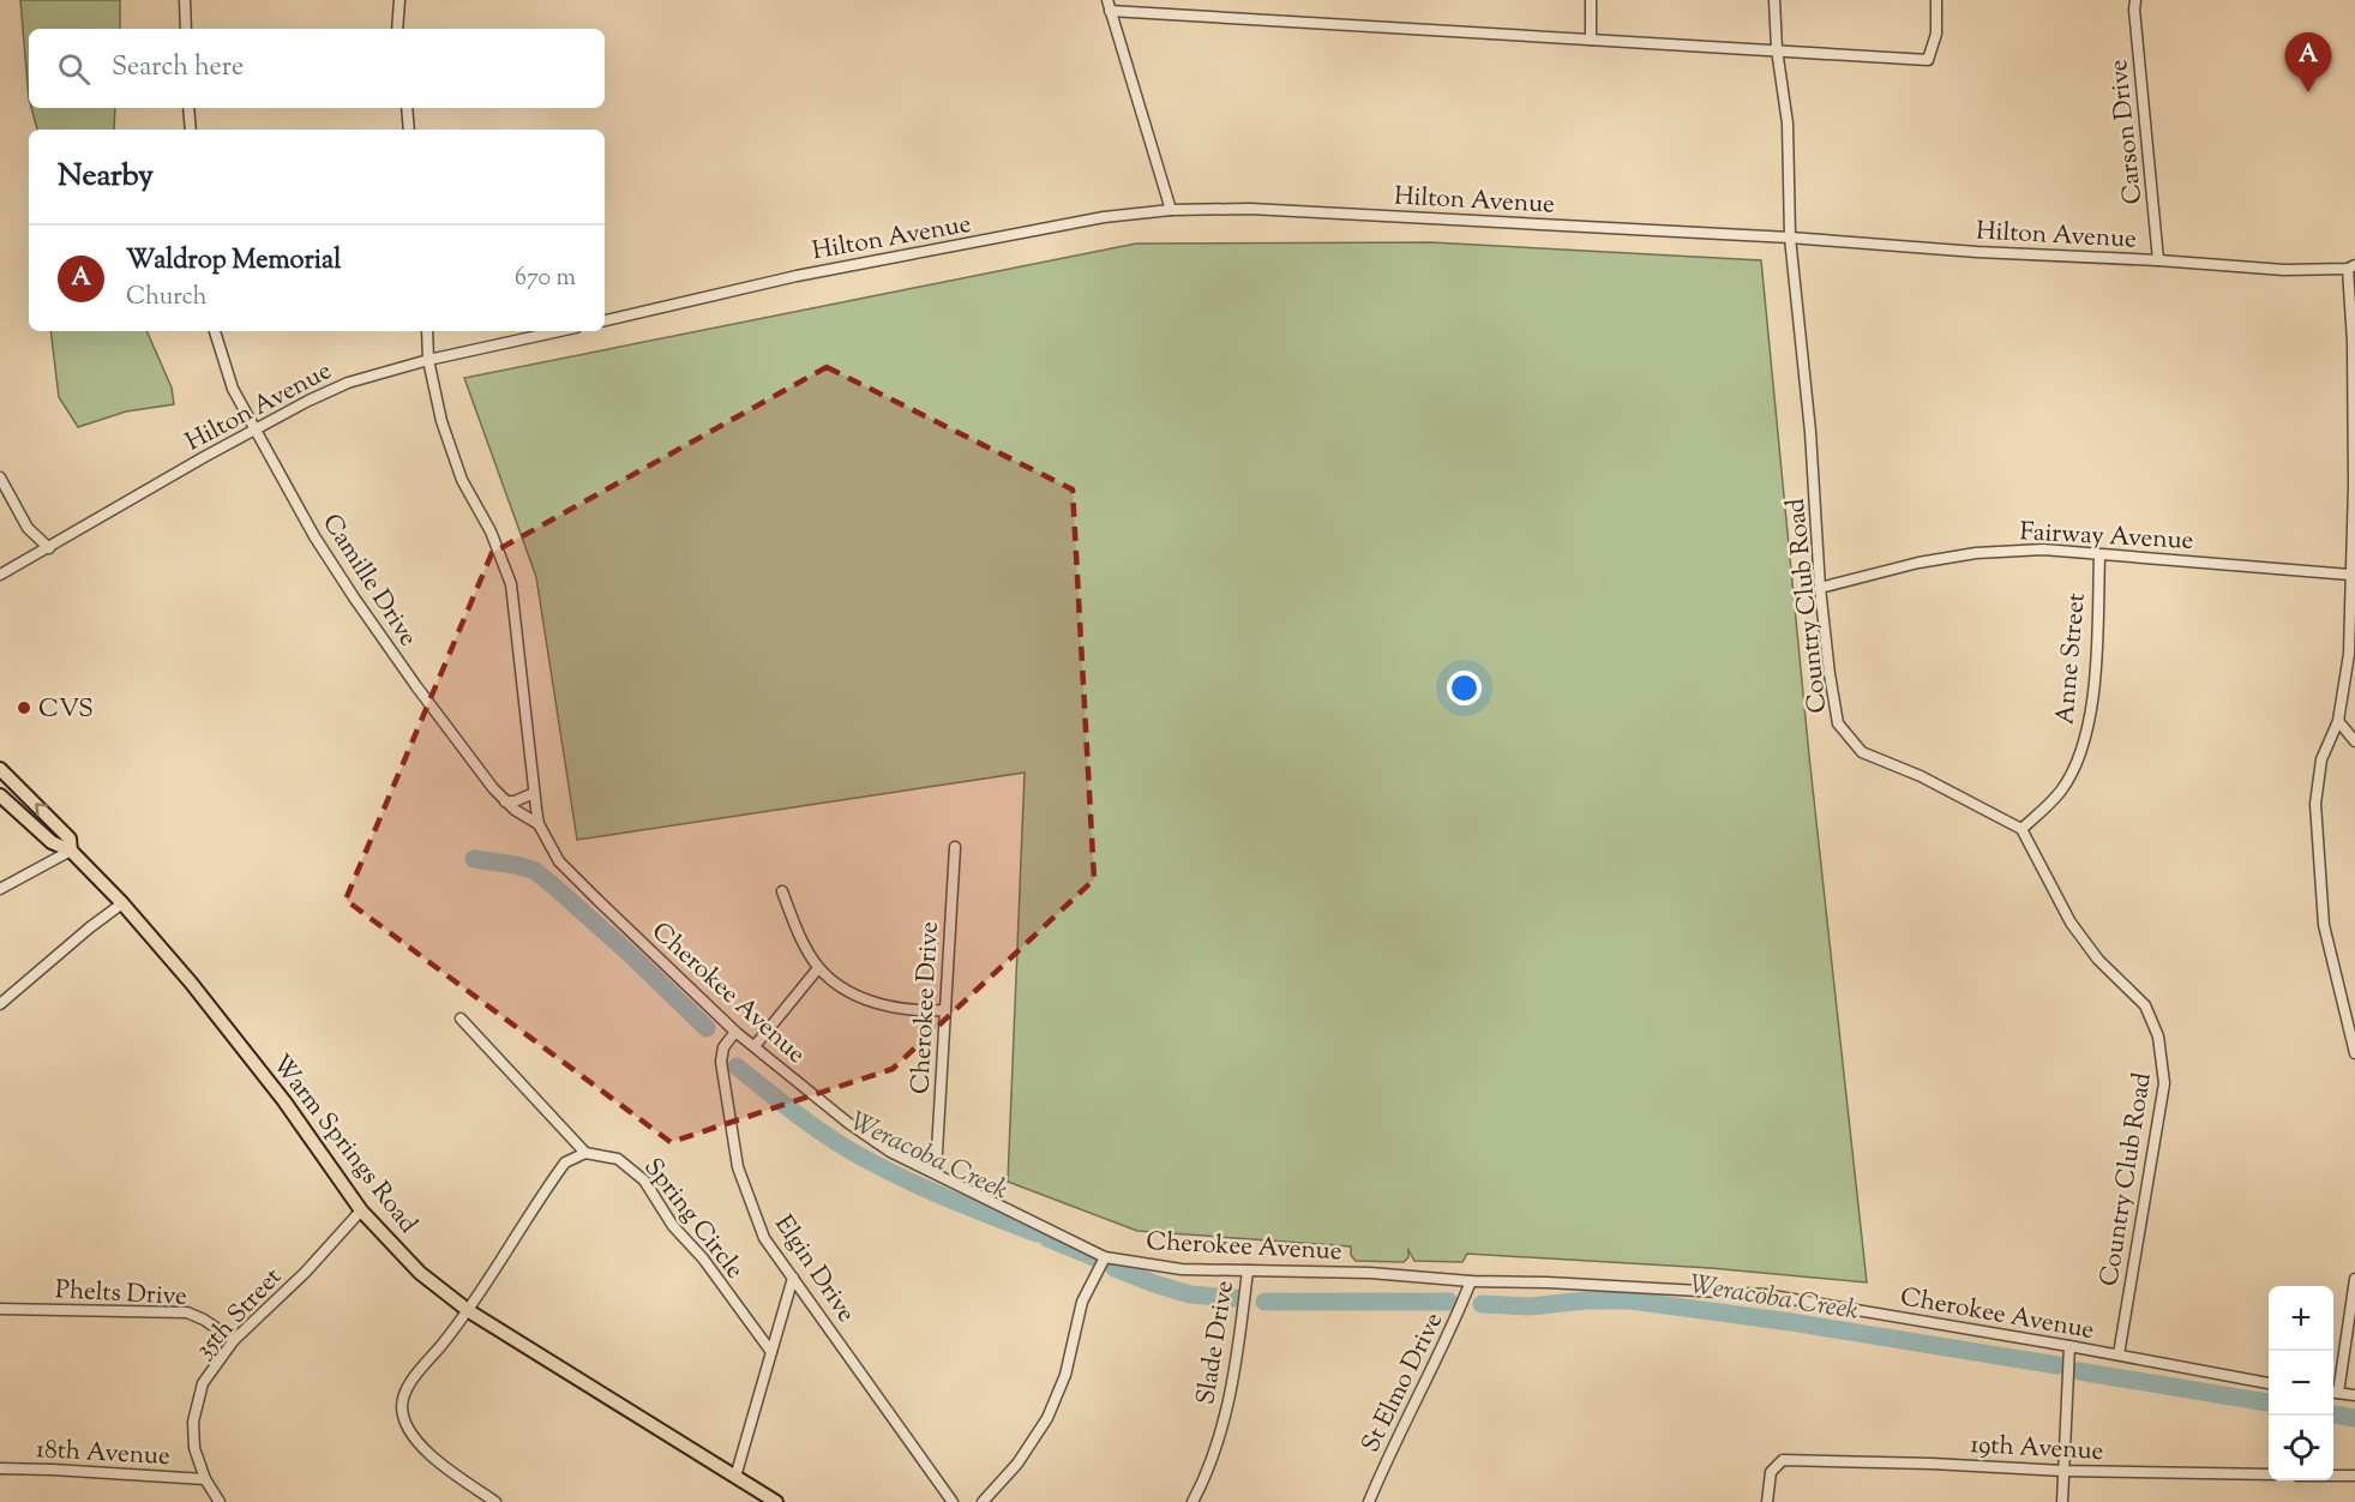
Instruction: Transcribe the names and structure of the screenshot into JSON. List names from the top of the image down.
{
  "streets": {
    "main road": ["Warm Springs Road"],
    "street": [
      "Carson Drive",
      "Hilton Avenue",
      "Fairway Avenue",
      "Camille Drive",
      "Country Club Road",
      "Anne Street",
      "Cherokee Avenue",
      "Cherokee Drive",
      "Spring Circle",
      "Elgin Drive",
      "Phelts Drive",
      "35th Street",
      "Slade Drive",
      "St Elmo Drive",
      "19th Avenue",
      "18th Avenue"
    ]
  },
  "crossings": [
    ["Carson Drive", "Hilton Avenue"],
    ["Hilton Avenue", "Camille Drive"],
    ["Hilton Avenue", "Country Club Road"],
    ["Hilton Avenue", "Cherokee Avenue"],
    ["Fairway Avenue", "Country Club Road"],
    ["Fairway Avenue", "Anne Street"],
    ["Camille Drive", "Cherokee Avenue"],
    ["Country Club Road", "Anne Street"],
    ["Country Club Road", "Cherokee Avenue"],
    ["Cherokee Avenue", "Cherokee Drive"],
    ["Cherokee Avenue", "Elgin Drive"],
    ["Cherokee Avenue", "Slade Drive"],
    ["Cherokee Avenue", "St Elmo Drive"],
    ["Warm Springs Road", "35th Street"],
    ["Phelts Drive", "35th Street"],
    ["35th Street", "18th Avenue"]
  ],
  "water": ["Weracoba Creek"],
  "places": ["CVS"],
  "page": {
    "search": "Search here",
    "pins": "A",
    "heading": "Nearby",
    "list": [
      {
        "mark": "A",
        "name": "Waldrop Memorial",
        "note": "Church",
        "value": "670 m"
      }
    ],
    "map_buttons": ["+", "−"]
  }
}
